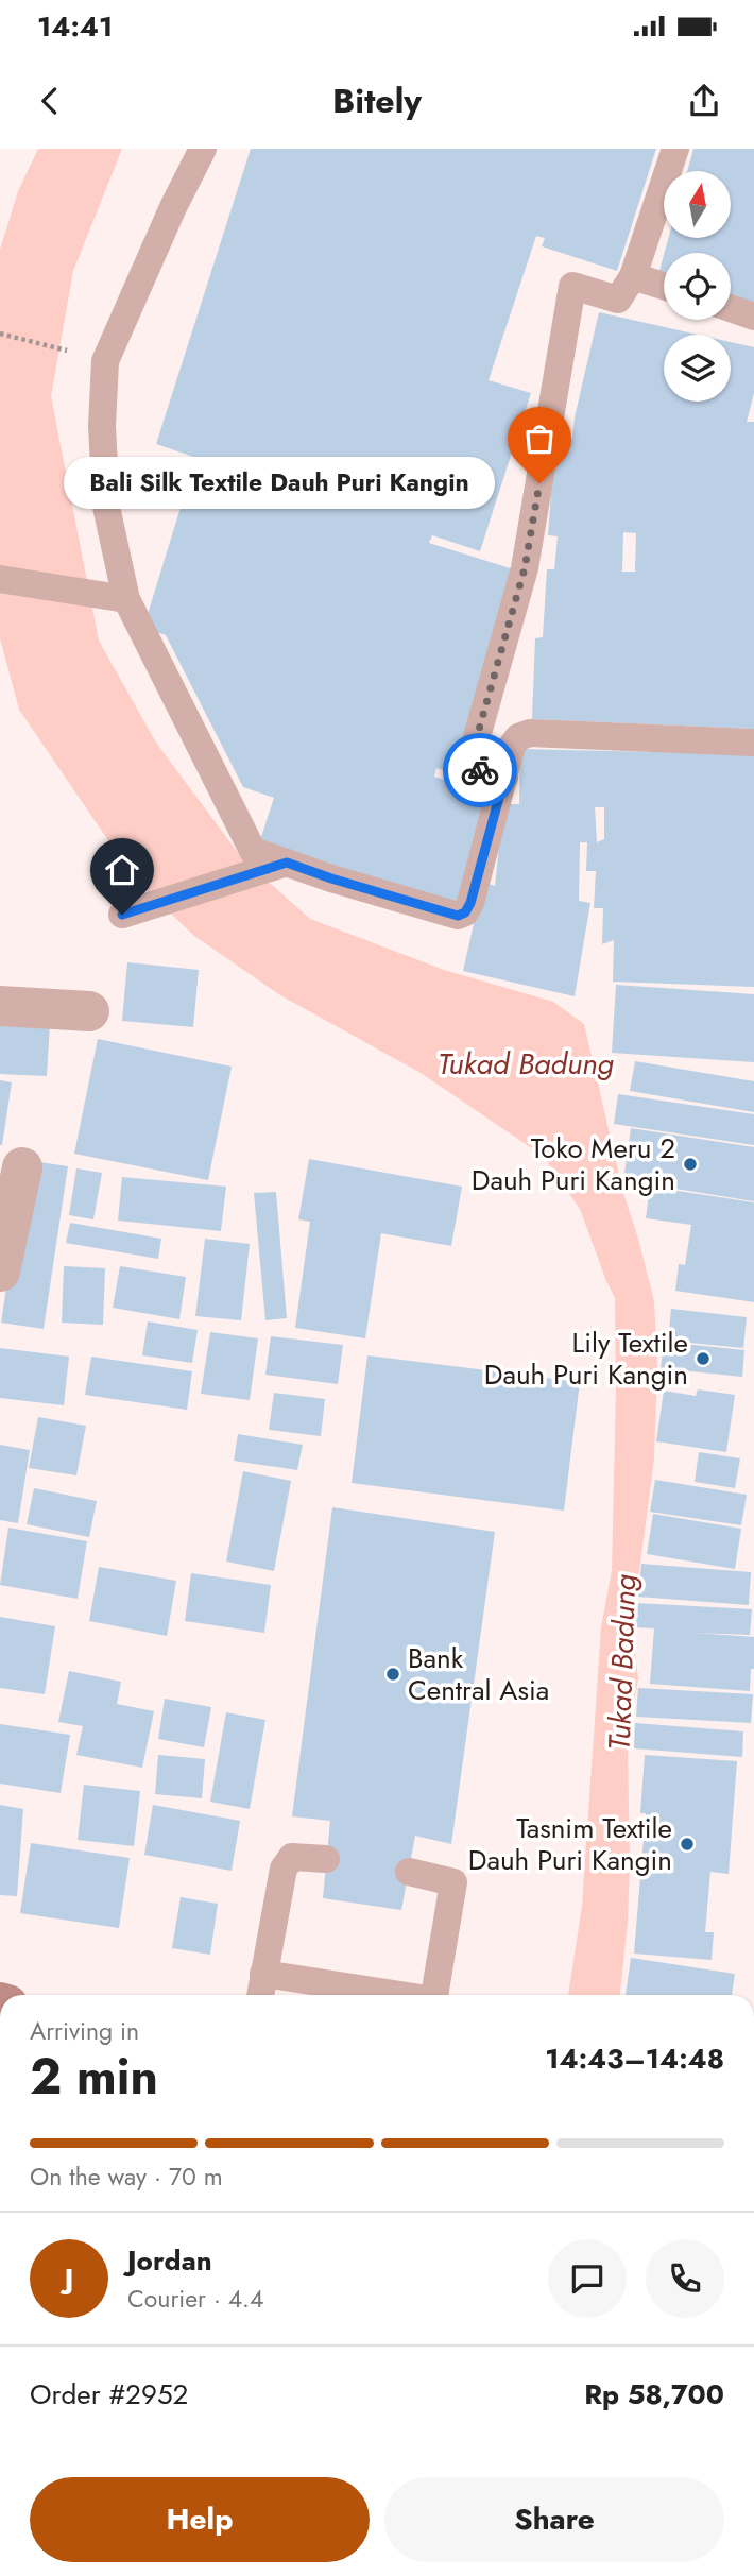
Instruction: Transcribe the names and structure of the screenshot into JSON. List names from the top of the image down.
{
  "water": ["Tukad Badung"],
  "places": [
    "Bali Silk Textile Dauh Puri Kangin",
    "Toko Meru 2 Dauh Puri Kangin",
    "Lily Textile Dauh Puri Kangin",
    "Bank Central Asia",
    "Tasnim Textile Dauh Puri Kangin"
  ],
  "north": "top",
  "page": {
    "status": "14:41",
    "header": "Bitely",
    "bubble": "Bali Silk Textile Dauh Puri Kangin",
    "heading": ["2 min", "Arriving in", "14:43–14:48"],
    "panel": [
      "Jordan",
      "Courier · 4.4",
      "Order #2952",
      "Rp 58,700"
    ],
    "bar": "On the way · 70 m",
    "round": "J",
    "buttons": ["Help", "Share"]
  }
}
